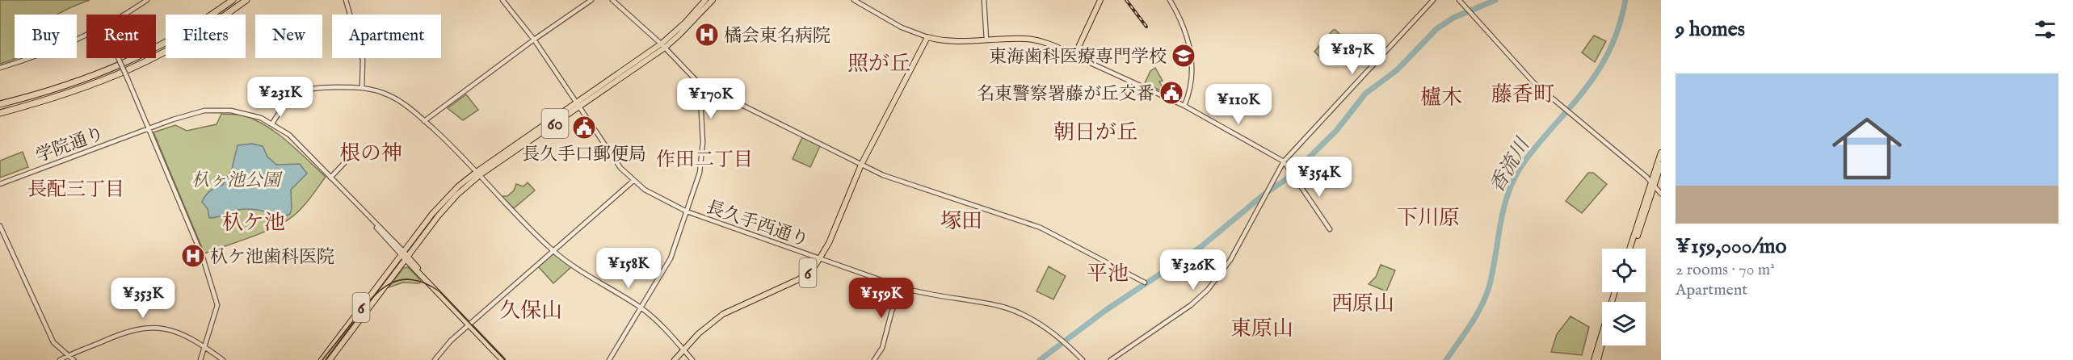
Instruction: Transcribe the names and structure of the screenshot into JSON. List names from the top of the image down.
{
  "streets": {
    "main road": ["60", "6"],
    "street": ["学院通り", "長久手西通り"]
  },
  "crossings": [
    ["60", "学院通り"],
    ["60", "長久手西通り"],
    ["60", "6"],
    ["学院通り", "6"],
    ["長久手西通り", "6"]
  ],
  "districts": [
    "照が丘",
    "藤香町",
    "櫨木",
    "朝日が丘",
    "根の神",
    "作田二丁目",
    "長配三丁目",
    "下川原",
    "塚田",
    "杁ケ池",
    "平池",
    "西原山",
    "久保山",
    "東原山"
  ],
  "water": ["香流川"],
  "parks": ["杁ヶ池公園"],
  "places": {
    "hospital": ["橘会東名病院", "杁ケ池歯科医院"],
    "school or university": ["東海歯科医療専門学校"],
    "public building": ["名東警察署藤が丘交番", "長久手口郵便局"]
  },
  "page": {
    "heading": "9 homes",
    "chip": [
      "Buy",
      "Rent",
      "Filters",
      "New",
      "Apartment"
    ],
    "price": [
      "¥187K",
      "¥231K",
      "¥170K",
      "¥110K",
      "¥354K",
      "¥158K",
      "¥326K",
      "¥353K",
      "¥159K"
    ],
    "list": [
      {
        "name": "¥159,000/mo",
        "note": "2 rooms · 70 m² · Apartment"
      }
    ]
  }
}
